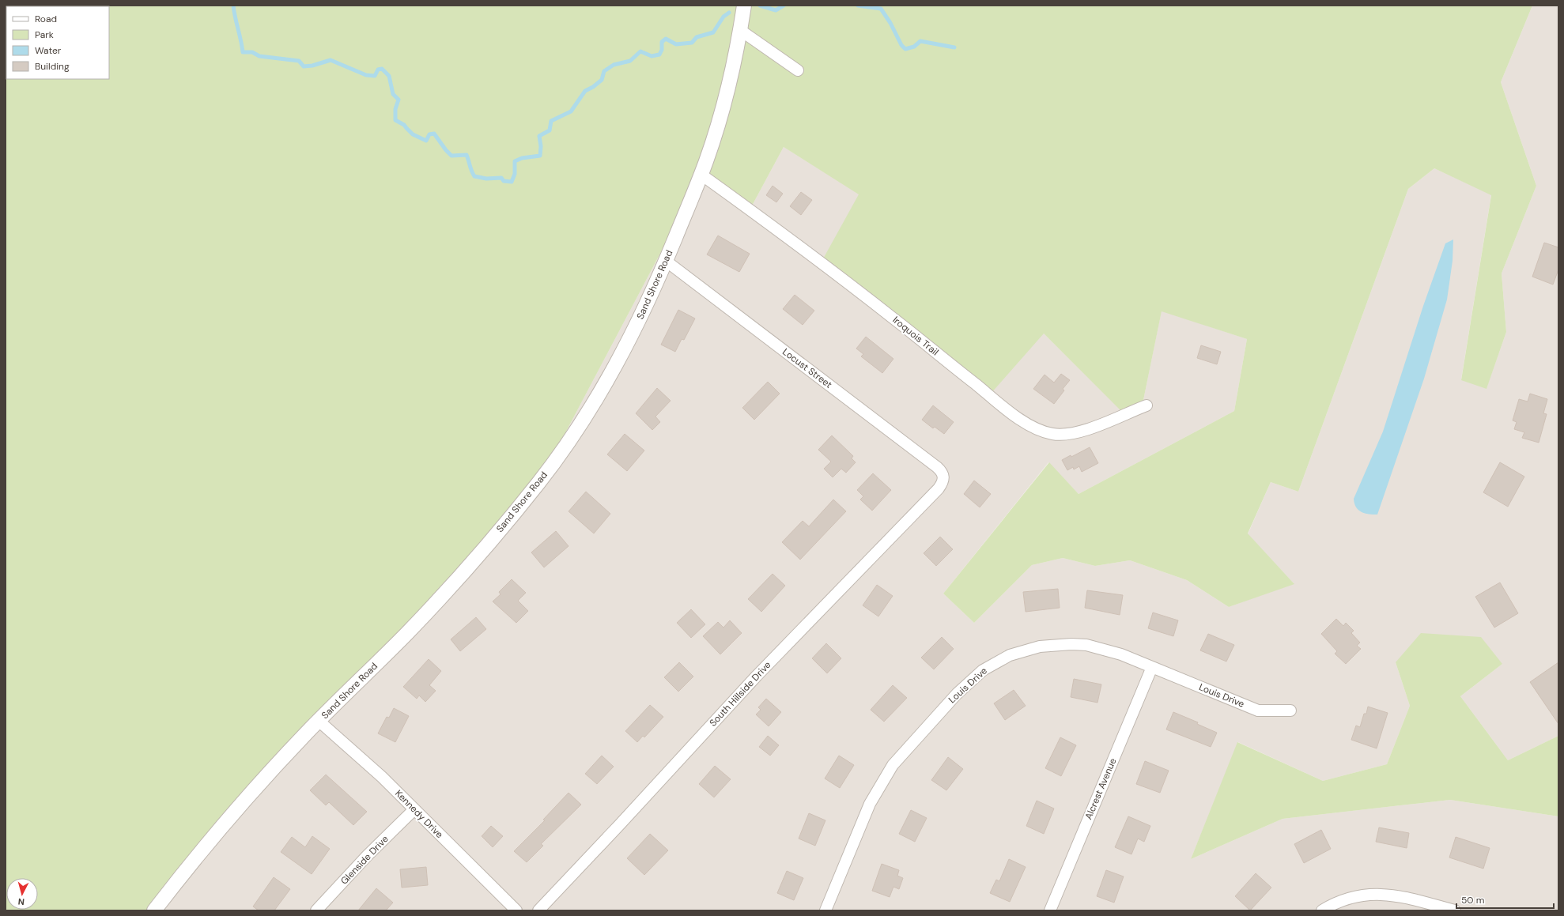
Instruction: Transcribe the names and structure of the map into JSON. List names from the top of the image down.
{
  "streets": {
    "street": [
      "Sand Shore Road",
      "Iroquois Trail",
      "Locust Street",
      "Louis Drive",
      "South Hillside Drive",
      "Alcrest Avenue",
      "Kennedy Drive",
      "Glenside Drive"
    ]
  },
  "crossings": [
    ["Sand Shore Road", "Iroquois Trail"],
    ["Sand Shore Road", "Locust Street"],
    ["Sand Shore Road", "Kennedy Drive"],
    ["Locust Street", "South Hillside Drive"],
    ["Louis Drive", "Alcrest Avenue"],
    ["Kennedy Drive", "Glenside Drive"]
  ],
  "legend": [
    "Road",
    "Park",
    "Water",
    "Building"
  ],
  "scale_bar": "50 m",
  "north": "bottom"
}
